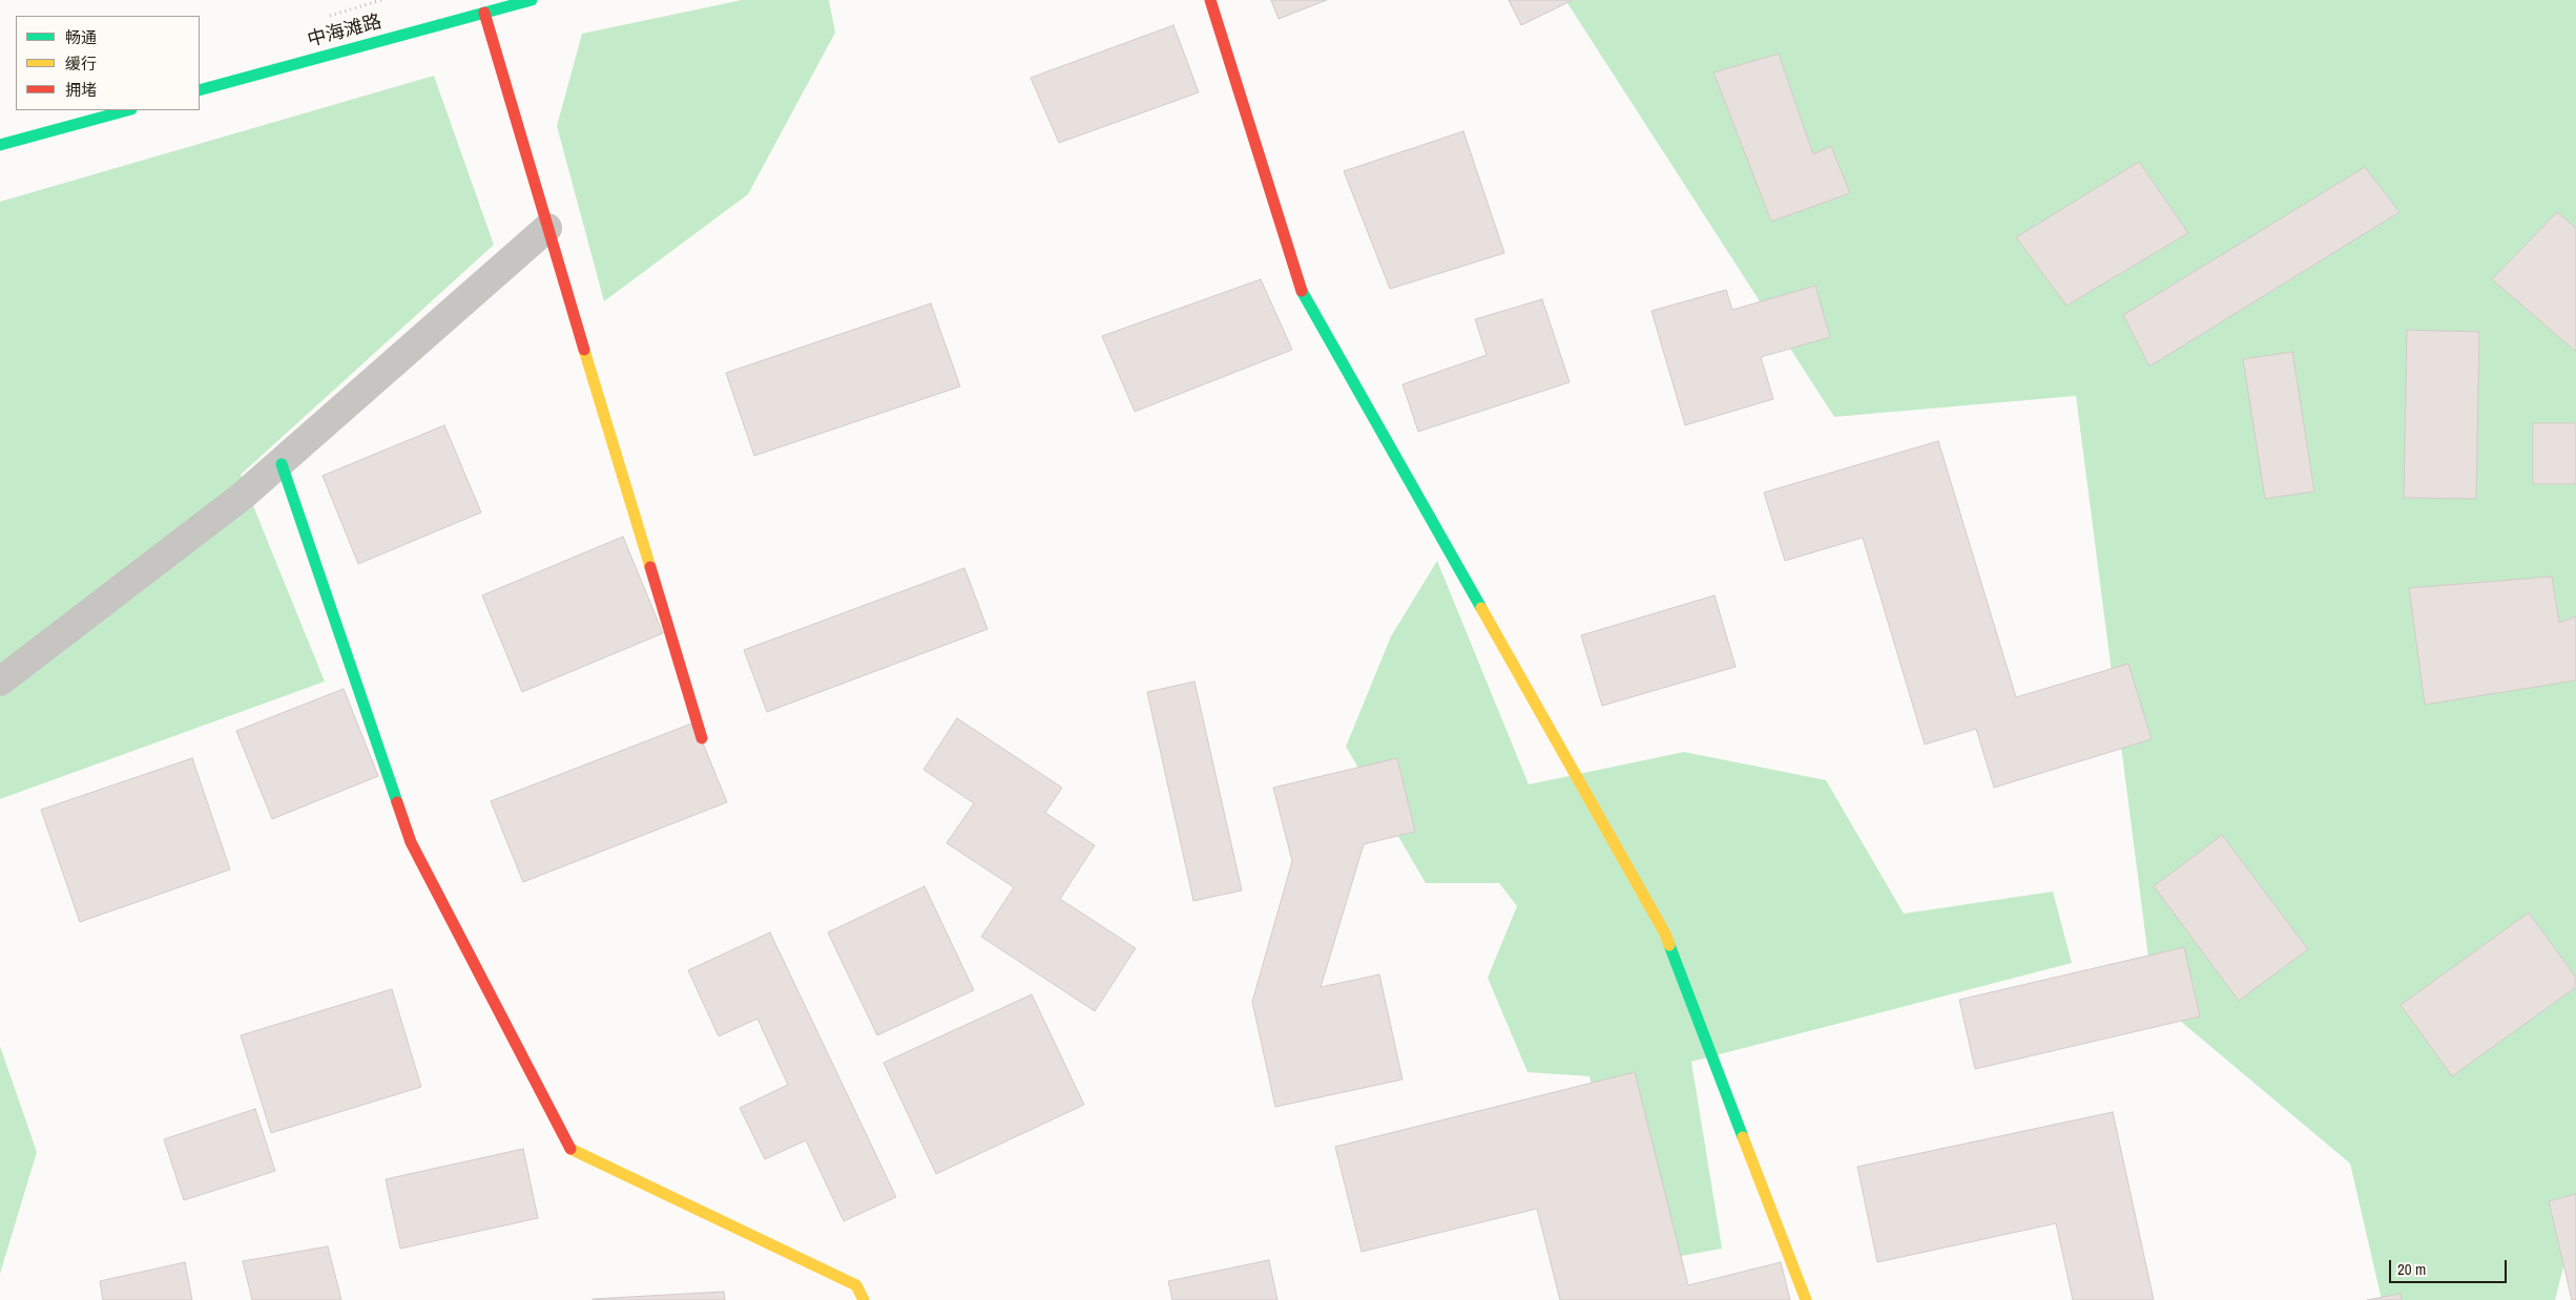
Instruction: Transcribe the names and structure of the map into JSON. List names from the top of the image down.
{
  "streets": {
    "street": ["中海滩路"]
  },
  "legend": ["畅通", "缓行", "拥堵"],
  "scale_bar": "20 m"
}
